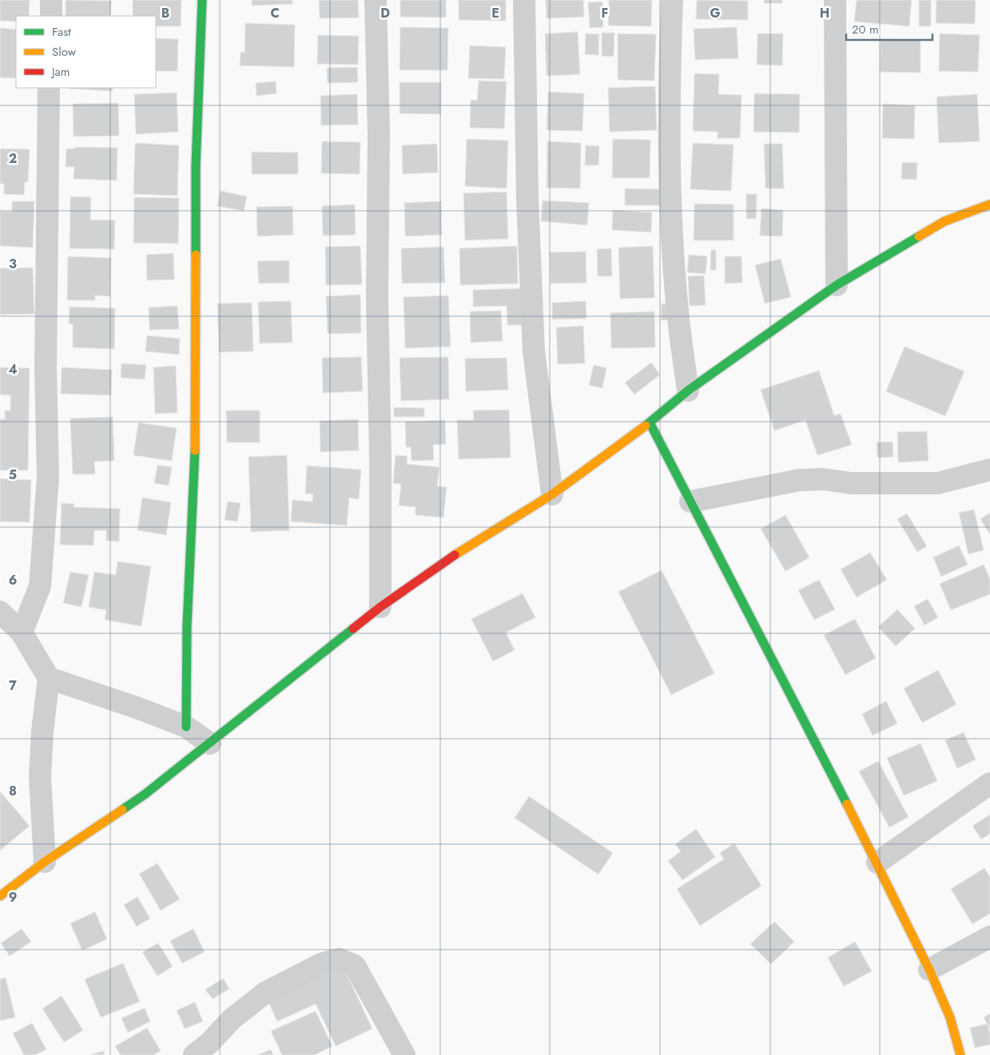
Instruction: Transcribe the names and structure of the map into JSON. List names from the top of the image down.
{
  "legend": ["Fast", "Slow", "Jam"],
  "scale_bar": "20 m",
  "grid": {
    "columns": [
      "B",
      "C",
      "D",
      "E",
      "F",
      "G",
      "H"
    ],
    "rows": [
      "2",
      "3",
      "4",
      "5",
      "6",
      "7",
      "8",
      "9"
    ]
  }
}
